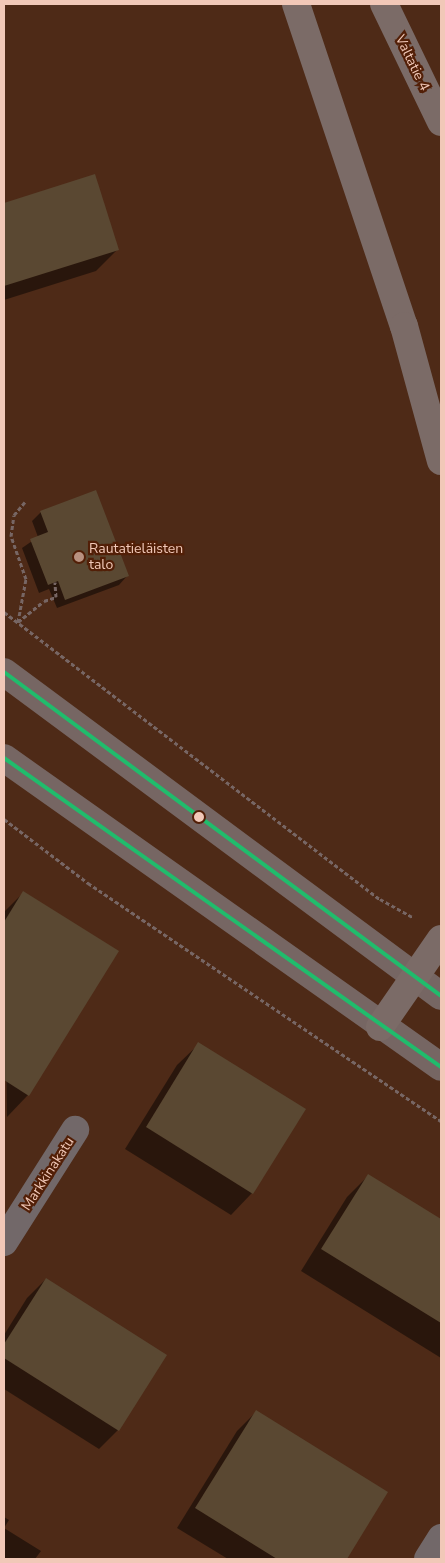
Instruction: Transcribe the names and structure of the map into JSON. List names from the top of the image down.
{
  "streets": {
    "highway": ["Valtatie 4"],
    "street": ["Markkinakatu"]
  },
  "places": ["Rautatieläisten talo"]
}
